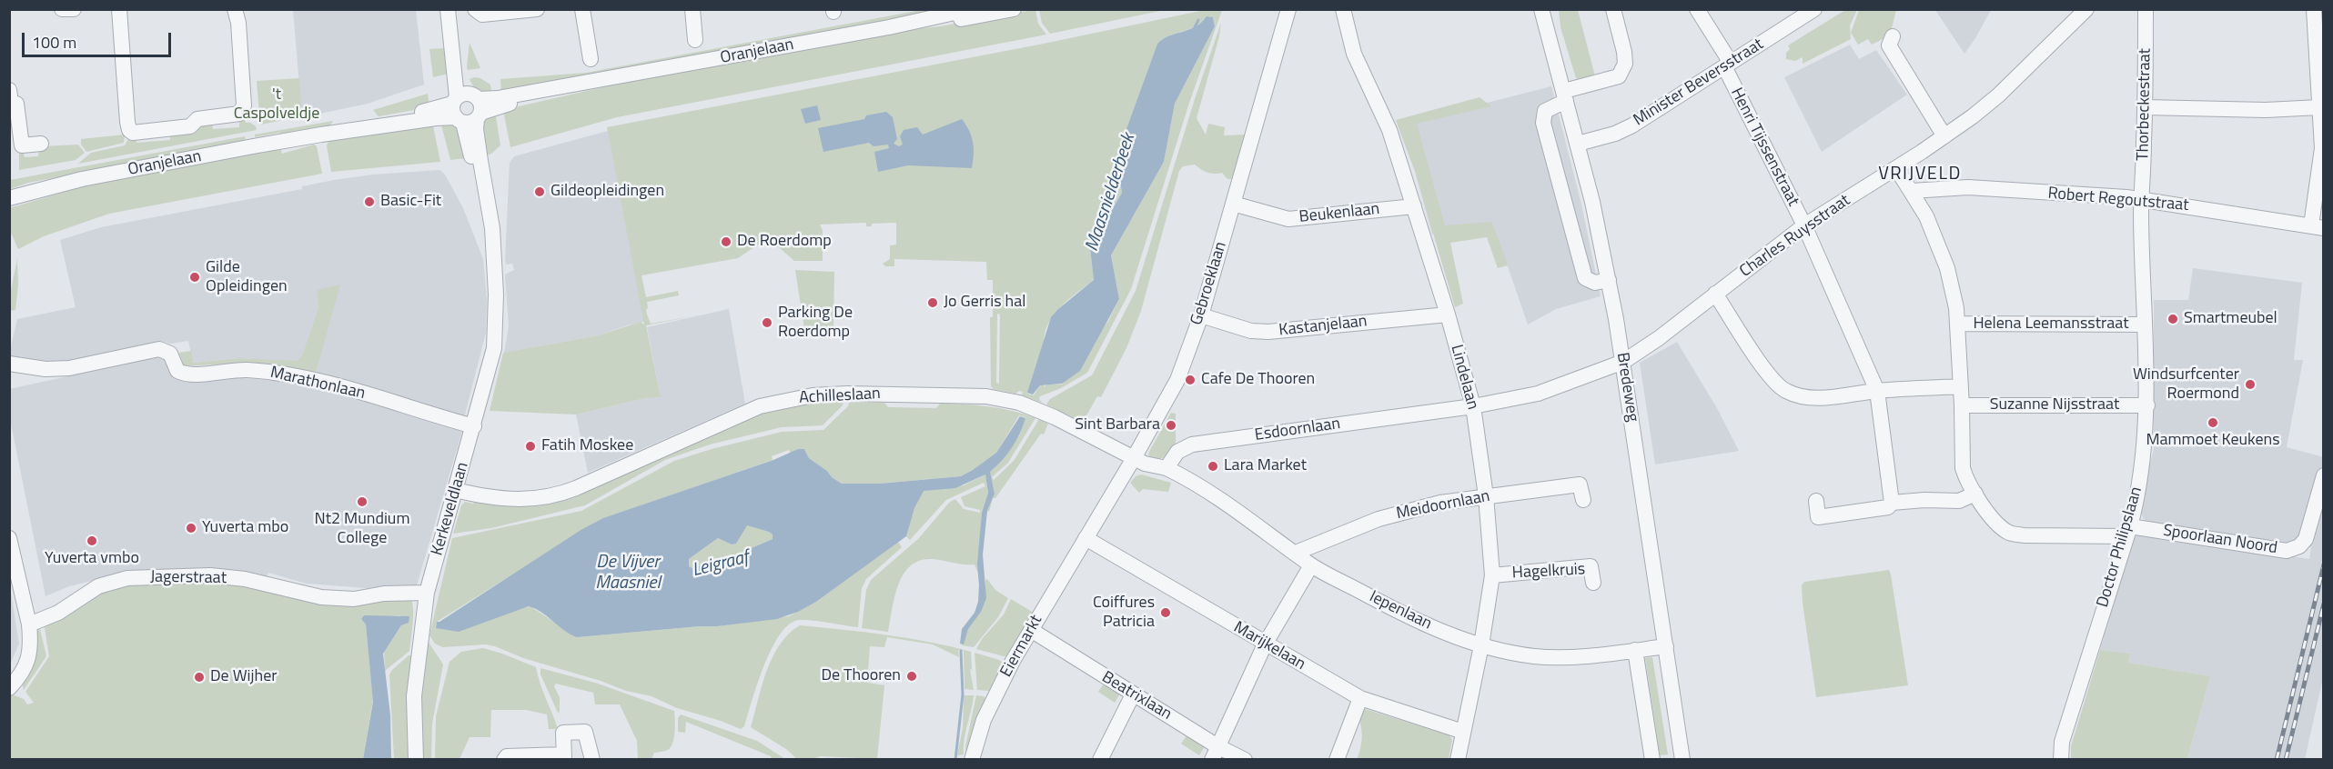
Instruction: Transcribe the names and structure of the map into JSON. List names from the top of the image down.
{
  "streets": {
    "street": [
      "Oranjelaan",
      "Minister Beversstraat",
      "Thorbeckestraat",
      "Henri Tijssenstraat",
      "Robert Regoutstraat",
      "Beukenlaan",
      "Charles Ruysstraat",
      "Gebroeklaan",
      "Helena Leemansstraat",
      "Kastanjelaan",
      "Lindelaan",
      "Marathonlaan",
      "Bredeweg",
      "Achilleslaan",
      "Suzanne Nijsstraat",
      "Esdoornlaan",
      "Meidoornlaan",
      "Kerkeveldlaan",
      "Spoorlaan Noord",
      "Doctor Philipslaan",
      "Hagelkruis",
      "Jagerstraat",
      "Iepenlaan",
      "Eiermarkt",
      "Marijkelaan",
      "Beatrixlaan"
    ]
  },
  "crossings": [
    ["Oranjelaan", "Kerkeveldlaan"],
    ["Minister Beversstraat", "Henri Tijssenstraat"],
    ["Minister Beversstraat", "Bredeweg"],
    ["Thorbeckestraat", "Robert Regoutstraat"],
    ["Thorbeckestraat", "Doctor Philipslaan"],
    ["Henri Tijssenstraat", "Charles Ruysstraat"],
    ["Robert Regoutstraat", "Spoorlaan Noord"],
    ["Robert Regoutstraat", "Doctor Philipslaan"],
    ["Beukenlaan", "Gebroeklaan"],
    ["Beukenlaan", "Lindelaan"],
    ["Charles Ruysstraat", "Lindelaan"],
    ["Charles Ruysstraat", "Bredeweg"],
    ["Charles Ruysstraat", "Esdoornlaan"],
    ["Charles Ruysstraat", "Spoorlaan Noord"],
    ["Gebroeklaan", "Kastanjelaan"],
    ["Gebroeklaan", "Achilleslaan"],
    ["Gebroeklaan", "Eiermarkt"],
    ["Gebroeklaan", "Marijkelaan"],
    ["Helena Leemansstraat", "Spoorlaan Noord"],
    ["Helena Leemansstraat", "Doctor Philipslaan"],
    ["Kastanjelaan", "Lindelaan"],
    ["Lindelaan", "Esdoornlaan"],
    ["Lindelaan", "Meidoornlaan"],
    ["Lindelaan", "Hagelkruis"],
    ["Lindelaan", "Iepenlaan"],
    ["Lindelaan", "Marijkelaan"],
    ["Marathonlaan", "Kerkeveldlaan"],
    ["Bredeweg", "Iepenlaan"],
    ["Achilleslaan", "Kerkeveldlaan"],
    ["Suzanne Nijsstraat", "Spoorlaan Noord"],
    ["Suzanne Nijsstraat", "Doctor Philipslaan"],
    ["Esdoornlaan", "Iepenlaan"],
    ["Meidoornlaan", "Iepenlaan"],
    ["Kerkeveldlaan", "Jagerstraat"],
    ["Spoorlaan Noord", "Doctor Philipslaan"],
    ["Eiermarkt", "Marijkelaan"],
    ["Eiermarkt", "Beatrixlaan"]
  ],
  "districts": ["VRIJVELD"],
  "water": ["Maasnielderbeek", "De Vijver Maasniel", "Leigraaf"],
  "parks": ["'t Caspolveldje"],
  "places": [
    "Gildeopleidingen",
    "Basic-Fit",
    "De Roerdomp",
    "Gilde Opleidingen",
    "Jo Gerris hal",
    "Smartmeubel",
    "Parking De Roerdomp",
    "Cafe De Thooren",
    "Windsurfcenter Roermond",
    "Mammoet Keukens",
    "Sint Barbara",
    "Fatih Moskee",
    "Lara Market",
    "Nt2 Mundium College",
    "Yuverta mbo",
    "Yuverta vmbo",
    "Coiffures Patricia",
    "De Thooren",
    "De Wijher"
  ],
  "scale_bar": "100 m"
}
